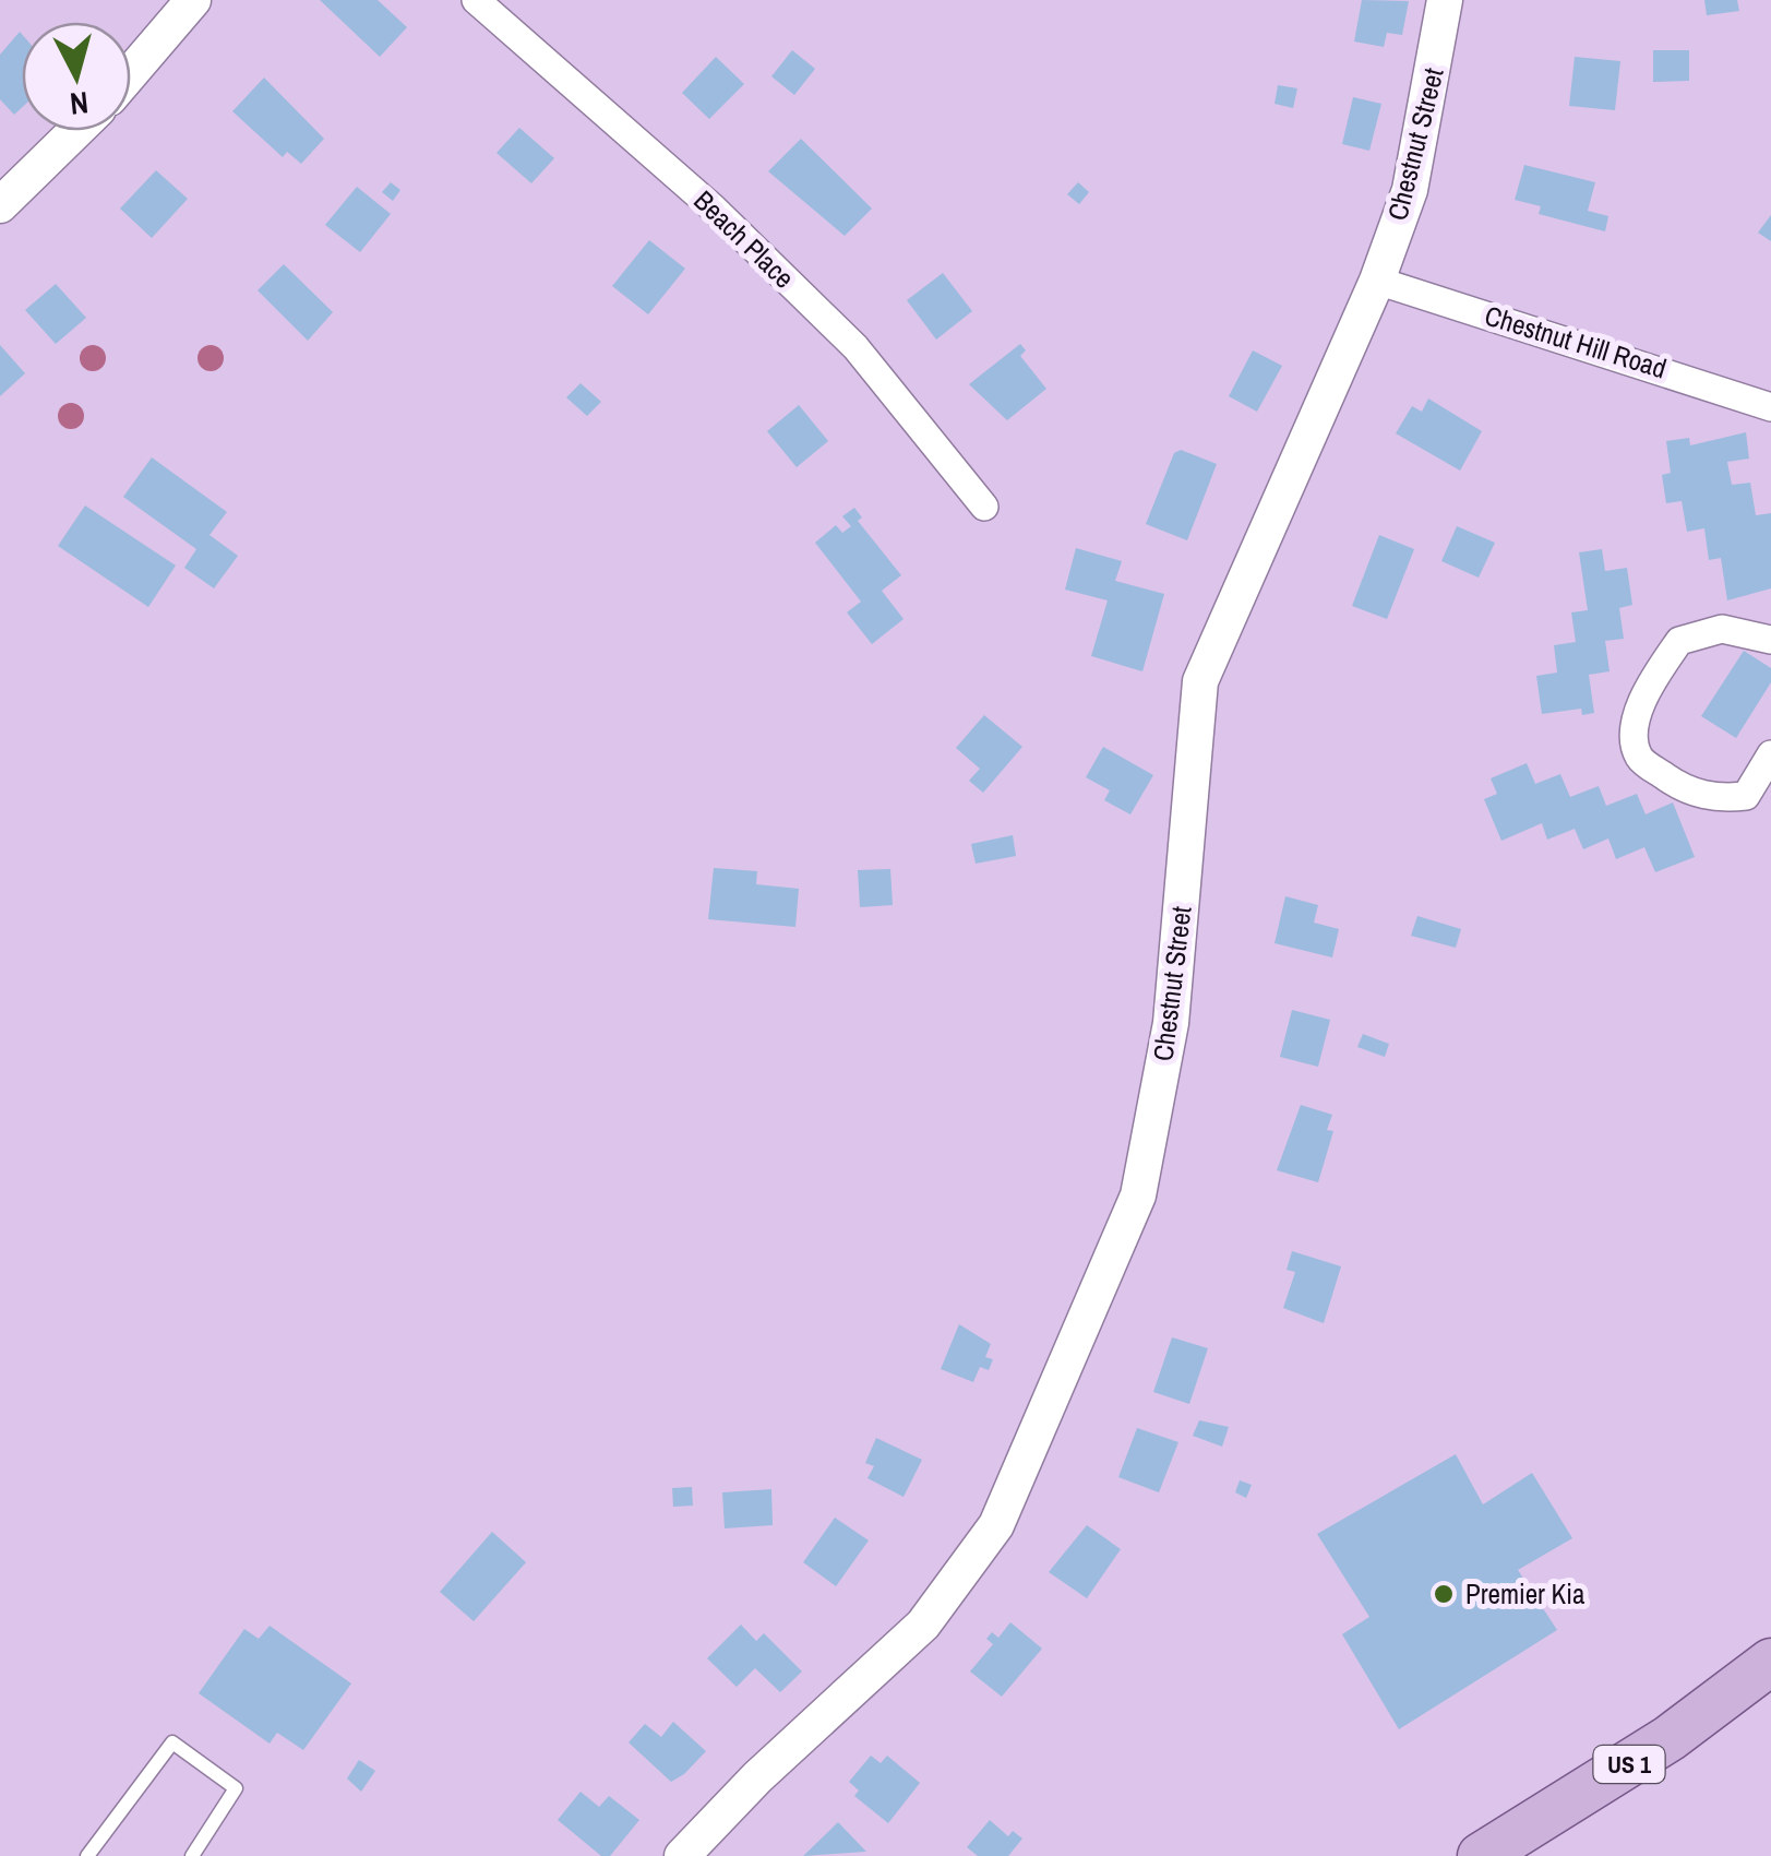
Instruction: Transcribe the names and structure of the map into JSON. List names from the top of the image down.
{
  "streets": {
    "main road": ["US 1"],
    "street": ["Chestnut Street", "Beach Place", "Chestnut Hill Road"]
  },
  "crossings": [
    ["Chestnut Street", "Chestnut Hill Road"]
  ],
  "places": ["Premier Kia"],
  "north": "bottom"
}
